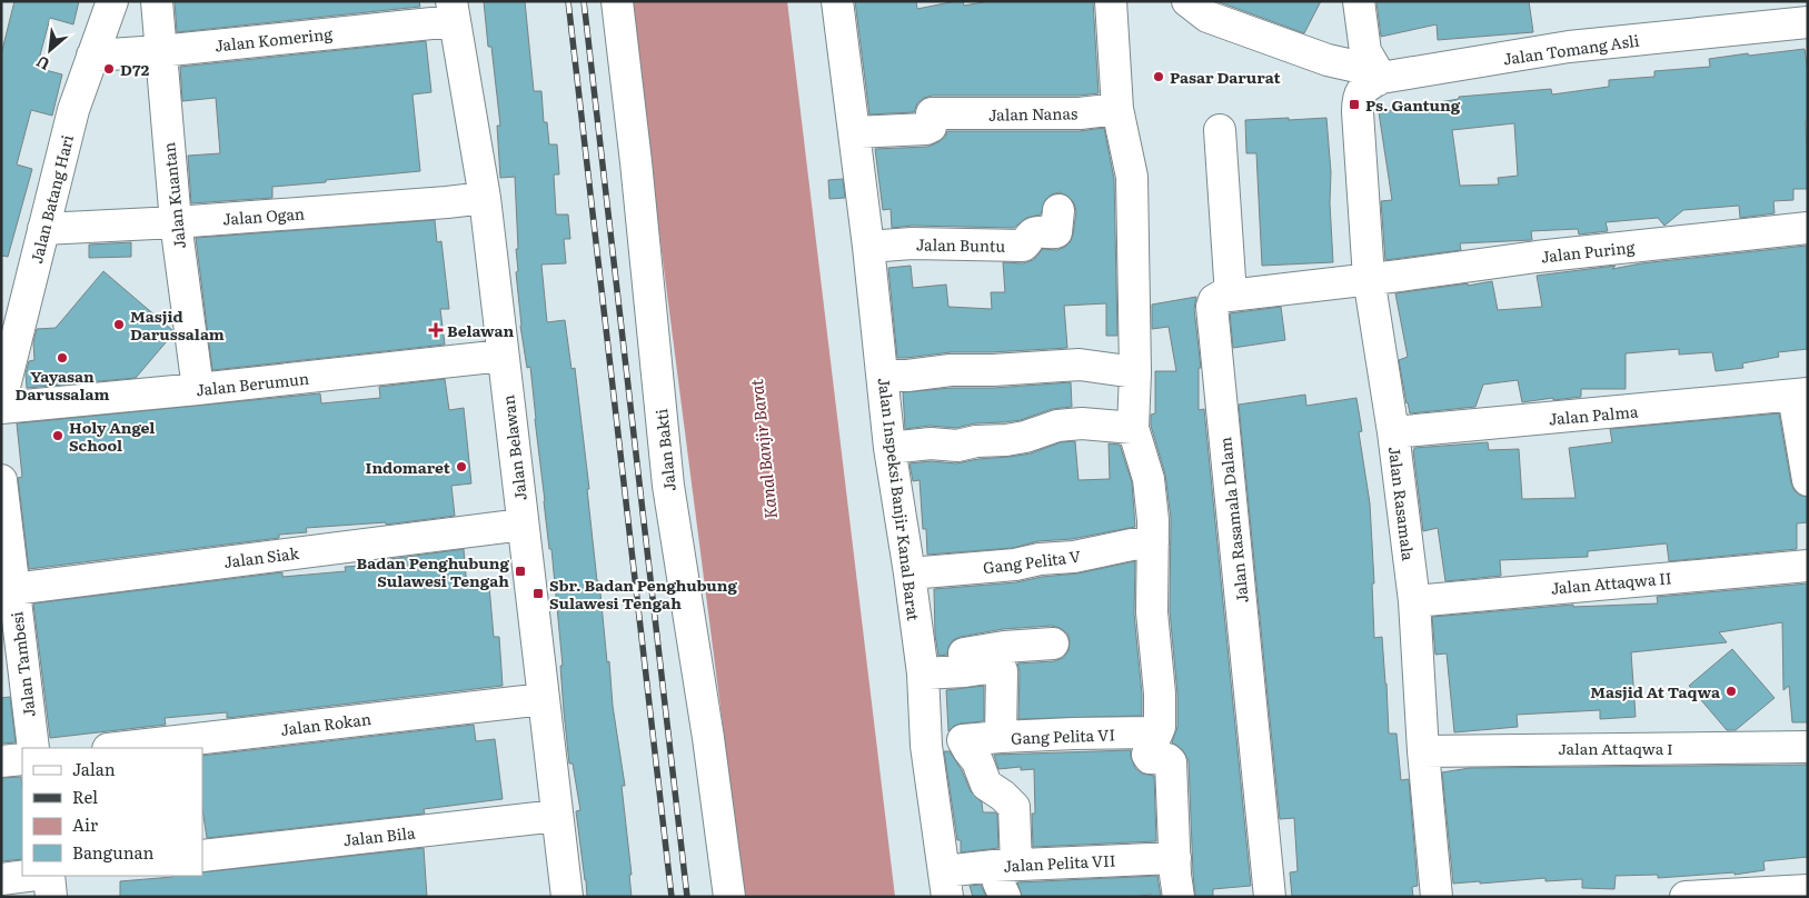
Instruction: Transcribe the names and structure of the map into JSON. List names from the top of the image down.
{
  "streets": {
    "street": [
      "Jalan Komering",
      "Jalan Tomang Asli",
      "Jalan Nanas",
      "Jalan Kuantan",
      "Jalan Batang Hari",
      "Jalan Ogan",
      "Jalan Buntu",
      "Jalan Puring",
      "Jalan Berumun",
      "Jalan Palma",
      "Jalan Belawan",
      "Jalan Bakti",
      "Jalan Inspeksi Banjir Kanal Barat",
      "Jalan Rasamala",
      "Jalan Rasamala Dalam",
      "Jalan Siak",
      "Gang Pelita V",
      "Jalan Attaqwa II",
      "Jalan Tambesi",
      "Jalan Rokan",
      "Gang Pelita VI",
      "Jalan Attaqwa I",
      "Jalan Bila",
      "Jalan Pelita VII"
    ]
  },
  "crossings": [
    ["Jalan Komering", "Jalan Kuantan"],
    ["Jalan Komering", "Jalan Batang Hari"],
    ["Jalan Komering", "Jalan Belawan"],
    ["Jalan Tomang Asli", "Jalan Rasamala"],
    ["Jalan Nanas", "Jalan Inspeksi Banjir Kanal Barat"],
    ["Jalan Kuantan", "Jalan Ogan"],
    ["Jalan Kuantan", "Jalan Berumun"],
    ["Jalan Batang Hari", "Jalan Ogan"],
    ["Jalan Ogan", "Jalan Belawan"],
    ["Jalan Buntu", "Jalan Inspeksi Banjir Kanal Barat"],
    ["Jalan Puring", "Jalan Rasamala"],
    ["Jalan Puring", "Jalan Rasamala Dalam"],
    ["Jalan Berumun", "Jalan Belawan"],
    ["Jalan Palma", "Jalan Rasamala"],
    ["Jalan Belawan", "Jalan Siak"],
    ["Jalan Belawan", "Jalan Rokan"],
    ["Jalan Belawan", "Jalan Bila"],
    ["Jalan Inspeksi Banjir Kanal Barat", "Gang Pelita V"],
    ["Jalan Inspeksi Banjir Kanal Barat", "Gang Pelita VI"],
    ["Jalan Inspeksi Banjir Kanal Barat", "Jalan Pelita VII"],
    ["Jalan Rasamala", "Jalan Rasamala Dalam"],
    ["Jalan Rasamala", "Jalan Attaqwa II"],
    ["Jalan Rasamala", "Jalan Attaqwa I"],
    ["Jalan Siak", "Jalan Tambesi"]
  ],
  "water": ["Kanal Banjir Barat"],
  "places": {
    "other": [
      "D72",
      "Pasar Darurat",
      "Masjid Darussalam",
      "Yayasan Darussalam",
      "Holy Angel School",
      "Indomaret",
      "Masjid At Taqwa"
    ],
    "transit": ["Ps. Gantung", "Badan Penghubung Sulawesi Tengah", "Sbr. Badan Penghubung Sulawesi Tengah"],
    "health": ["Belawan"]
  },
  "legend": [
    "Jalan",
    "Rel",
    "Air",
    "Bangunan"
  ],
  "north": "bottom left"
}
